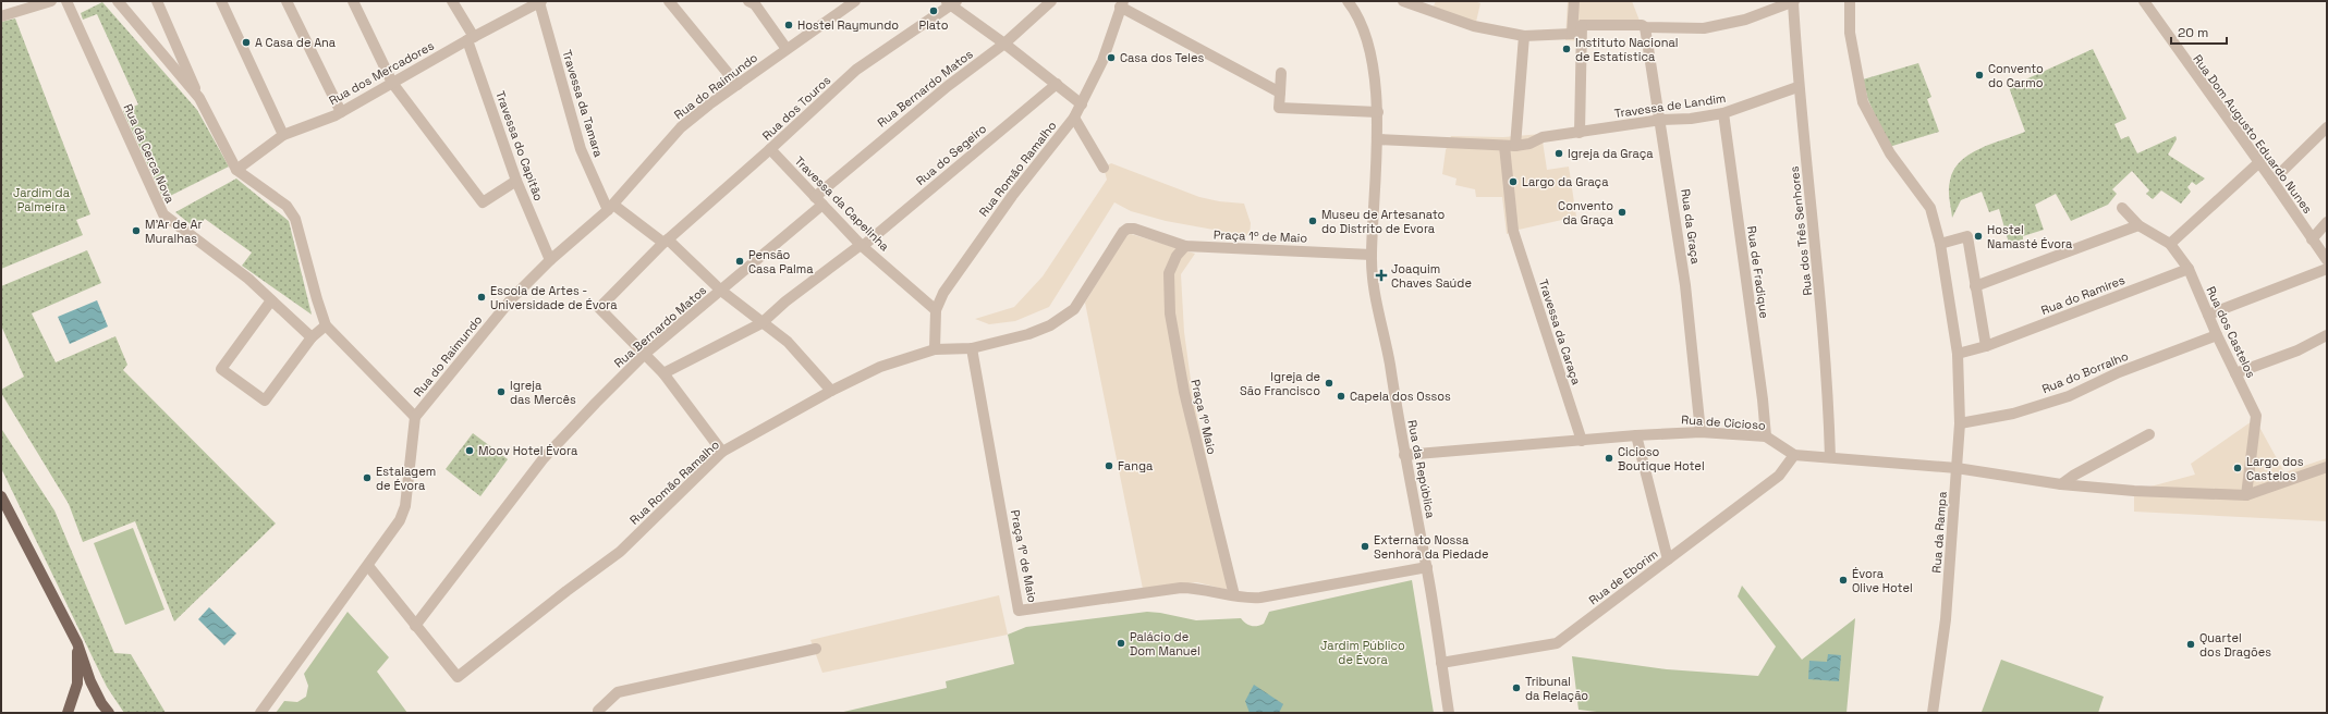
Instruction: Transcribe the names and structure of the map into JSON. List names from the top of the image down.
{
  "streets": {
    "street": [
      "Rua dos Mercadores",
      "Rua do Raimundo",
      "Rua Bernardo Matos",
      "Travessa da Tamara",
      "Travessa de Landim",
      "Rua dos Touros",
      "Rua Dom Augusto Eduardo Nunes",
      "Travessa do Capitão",
      "Rua da Cerca Nova",
      "Rua do Segeiro",
      "Rua Romão Ramalho",
      "Travessa da Capelinha",
      "Rua da Graça",
      "Rua dos Três Senhores",
      "Praça 1º de Maio",
      "Rua de Fradique",
      "Rua do Ramires",
      "Travessa da Caraça",
      "Rua dos Castelos",
      "Rua do Borralho",
      "Praça 1º Maio",
      "Rua de Cicioso",
      "Rua da República",
      "Rua da Rampa",
      "Rua de Eborim"
    ]
  },
  "crossings": [
    ["Rua dos Mercadores", "Travessa da Tamara"],
    ["Rua dos Mercadores", "Travessa do Capitão"],
    ["Rua do Raimundo", "Travessa da Tamara"],
    ["Rua do Raimundo", "Travessa do Capitão"],
    ["Rua Bernardo Matos", "Rua dos Touros"],
    ["Rua Bernardo Matos", "Rua Romão Ramalho"],
    ["Rua Bernardo Matos", "Travessa da Capelinha"],
    ["Travessa de Landim", "Rua da Graça"],
    ["Travessa de Landim", "Rua dos Três Senhores"],
    ["Travessa de Landim", "Rua de Fradique"],
    ["Rua dos Touros", "Travessa da Capelinha"],
    ["Rua do Segeiro", "Travessa da Capelinha"],
    ["Rua Romão Ramalho", "Travessa da Capelinha"],
    ["Rua Romão Ramalho", "Praça 1º de Maio"],
    ["Rua da Graça", "Rua de Cicioso"],
    ["Rua dos Três Senhores", "Rua de Cicioso"],
    ["Praça 1º de Maio", "Praça 1º Maio"],
    ["Praça 1º de Maio", "Rua da República"],
    ["Rua de Fradique", "Rua de Cicioso"],
    ["Rua do Ramires", "Rua dos Castelos"],
    ["Rua do Ramires", "Rua da Rampa"],
    ["Travessa da Caraça", "Rua de Cicioso"],
    ["Rua dos Castelos", "Rua do Borralho"],
    ["Rua dos Castelos", "Rua de Cicioso"],
    ["Rua do Borralho", "Rua da Rampa"],
    ["Rua de Cicioso", "Rua da República"],
    ["Rua de Cicioso", "Rua da Rampa"],
    ["Rua de Cicioso", "Rua de Eborim"],
    ["Rua da República", "Rua de Eborim"]
  ],
  "parks": ["Jardim da Palmeira", "Jardim Público de Évora"],
  "places": {
    "other": [
      "Plato",
      "Hostel Raymundo",
      "A Casa de Ana",
      "Instituto Nacional de Estatística",
      "Casa dos Teles",
      "Convento do Carmo",
      "Igreja da Graça",
      "Largo da Graça",
      "Convento da Graça",
      "Museu de Artesanato do Distrito de Evora",
      "M'Ar de Ar Muralhas",
      "Hostel Namasté Évora",
      "Pensão Casa Palma",
      "Escola de Artes - Universidade de Évora",
      "Igreja de São Francisco",
      "Igreja das Mercês",
      "Capela dos Ossos",
      "Moov Hotel Évora",
      "Cicioso Boutique Hotel",
      "Fanga",
      "Largo dos Castelos",
      "Estalagem de Évora",
      "Externato Nossa Senhora da Piedade",
      "Évora Olive Hotel",
      "Palácio de Dom Manuel",
      "Quartel dos Dragões",
      "Tribunal da Relação"
    ],
    "health": ["Joaquim Chaves Saúde"]
  },
  "scale_bar": "20 m"
}
